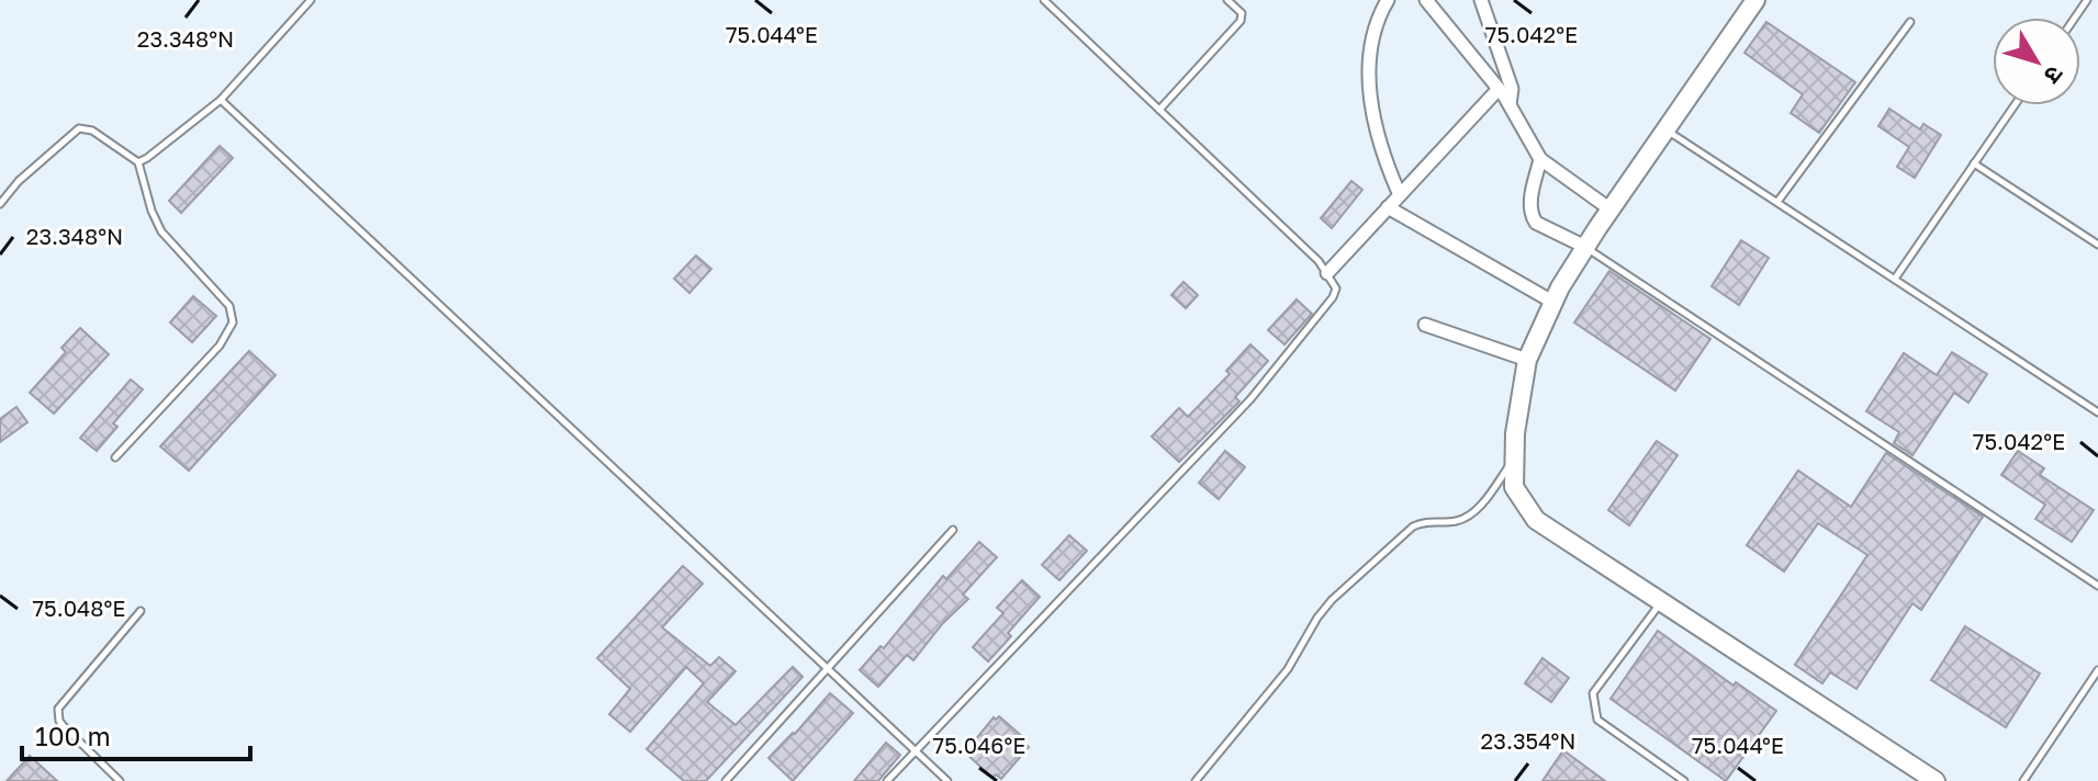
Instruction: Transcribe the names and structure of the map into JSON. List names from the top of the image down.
{
  "scale_bar": "100 m",
  "north": "bottom right",
  "coordinates": [
    "75.044°E",
    "75.042°E",
    "23.348°N",
    "75.048°E",
    "23.354°N",
    "75.046°E"
  ]
}
